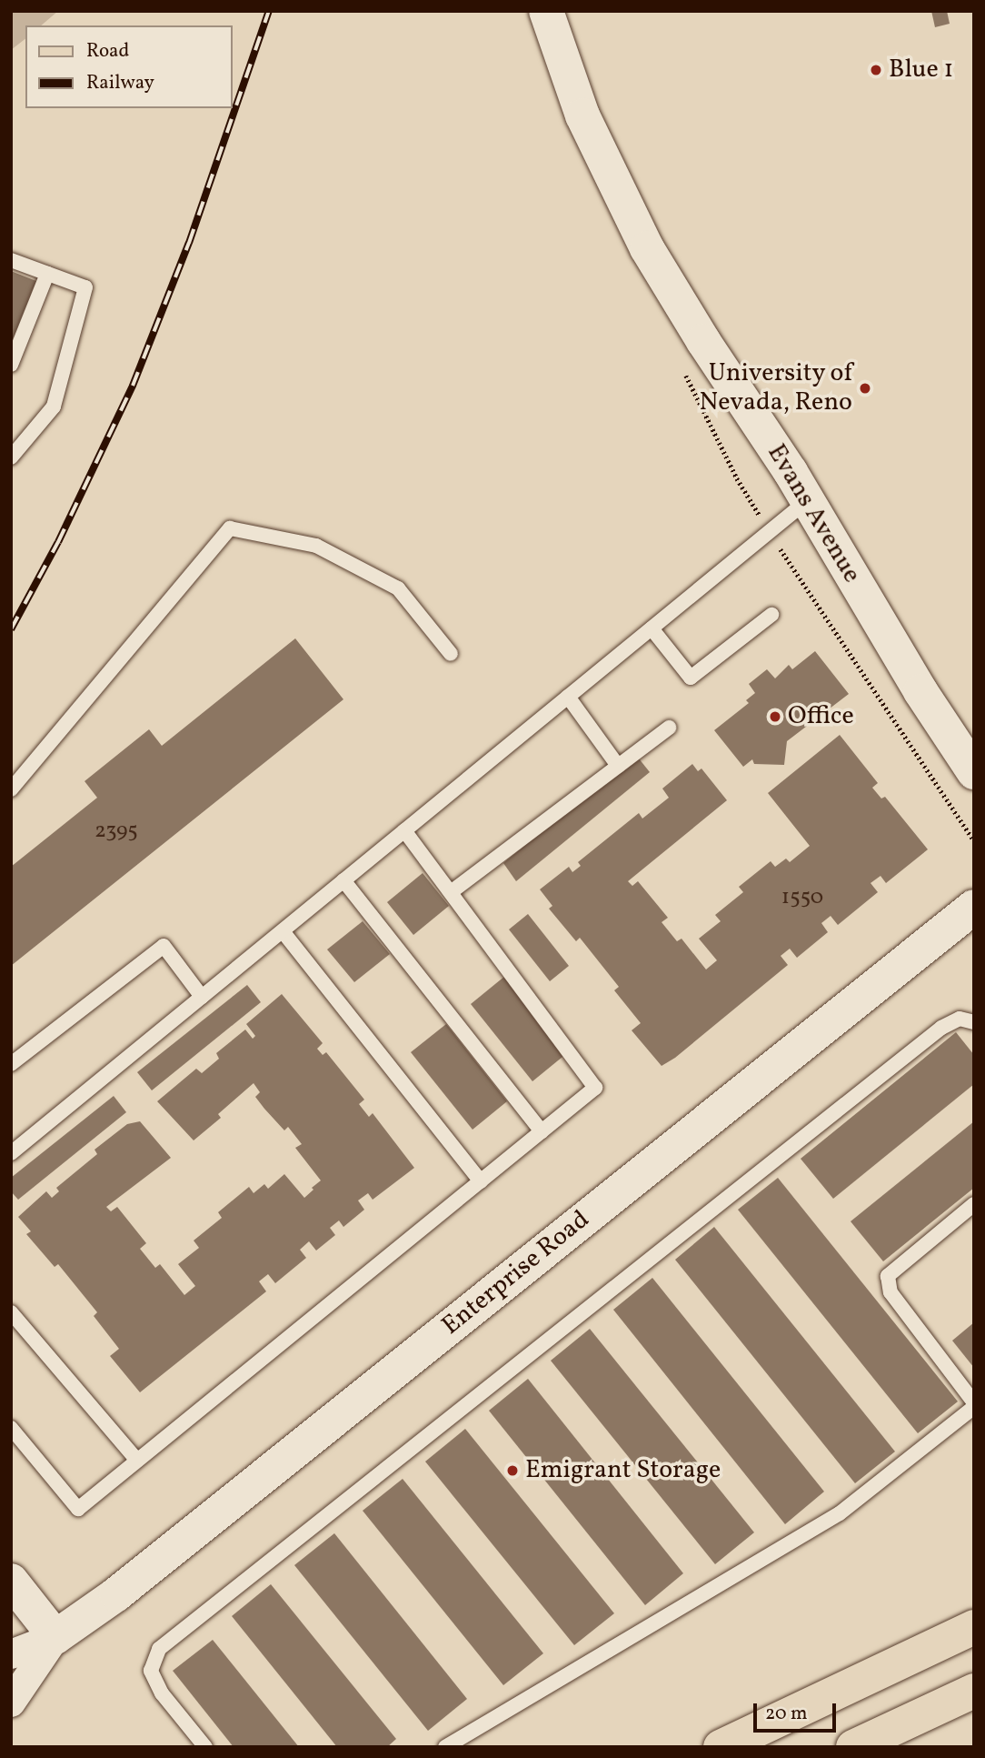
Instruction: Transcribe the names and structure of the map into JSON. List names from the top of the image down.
{
  "streets": {
    "street": ["Evans Avenue", "Enterprise Road"]
  },
  "places": [
    "Blue 1",
    "University of Nevada, Reno",
    "Office",
    "Emigrant Storage"
  ],
  "house_numbers": ["2395", "1550"],
  "legend": ["Road", "Railway"],
  "scale_bar": "20 m"
}
